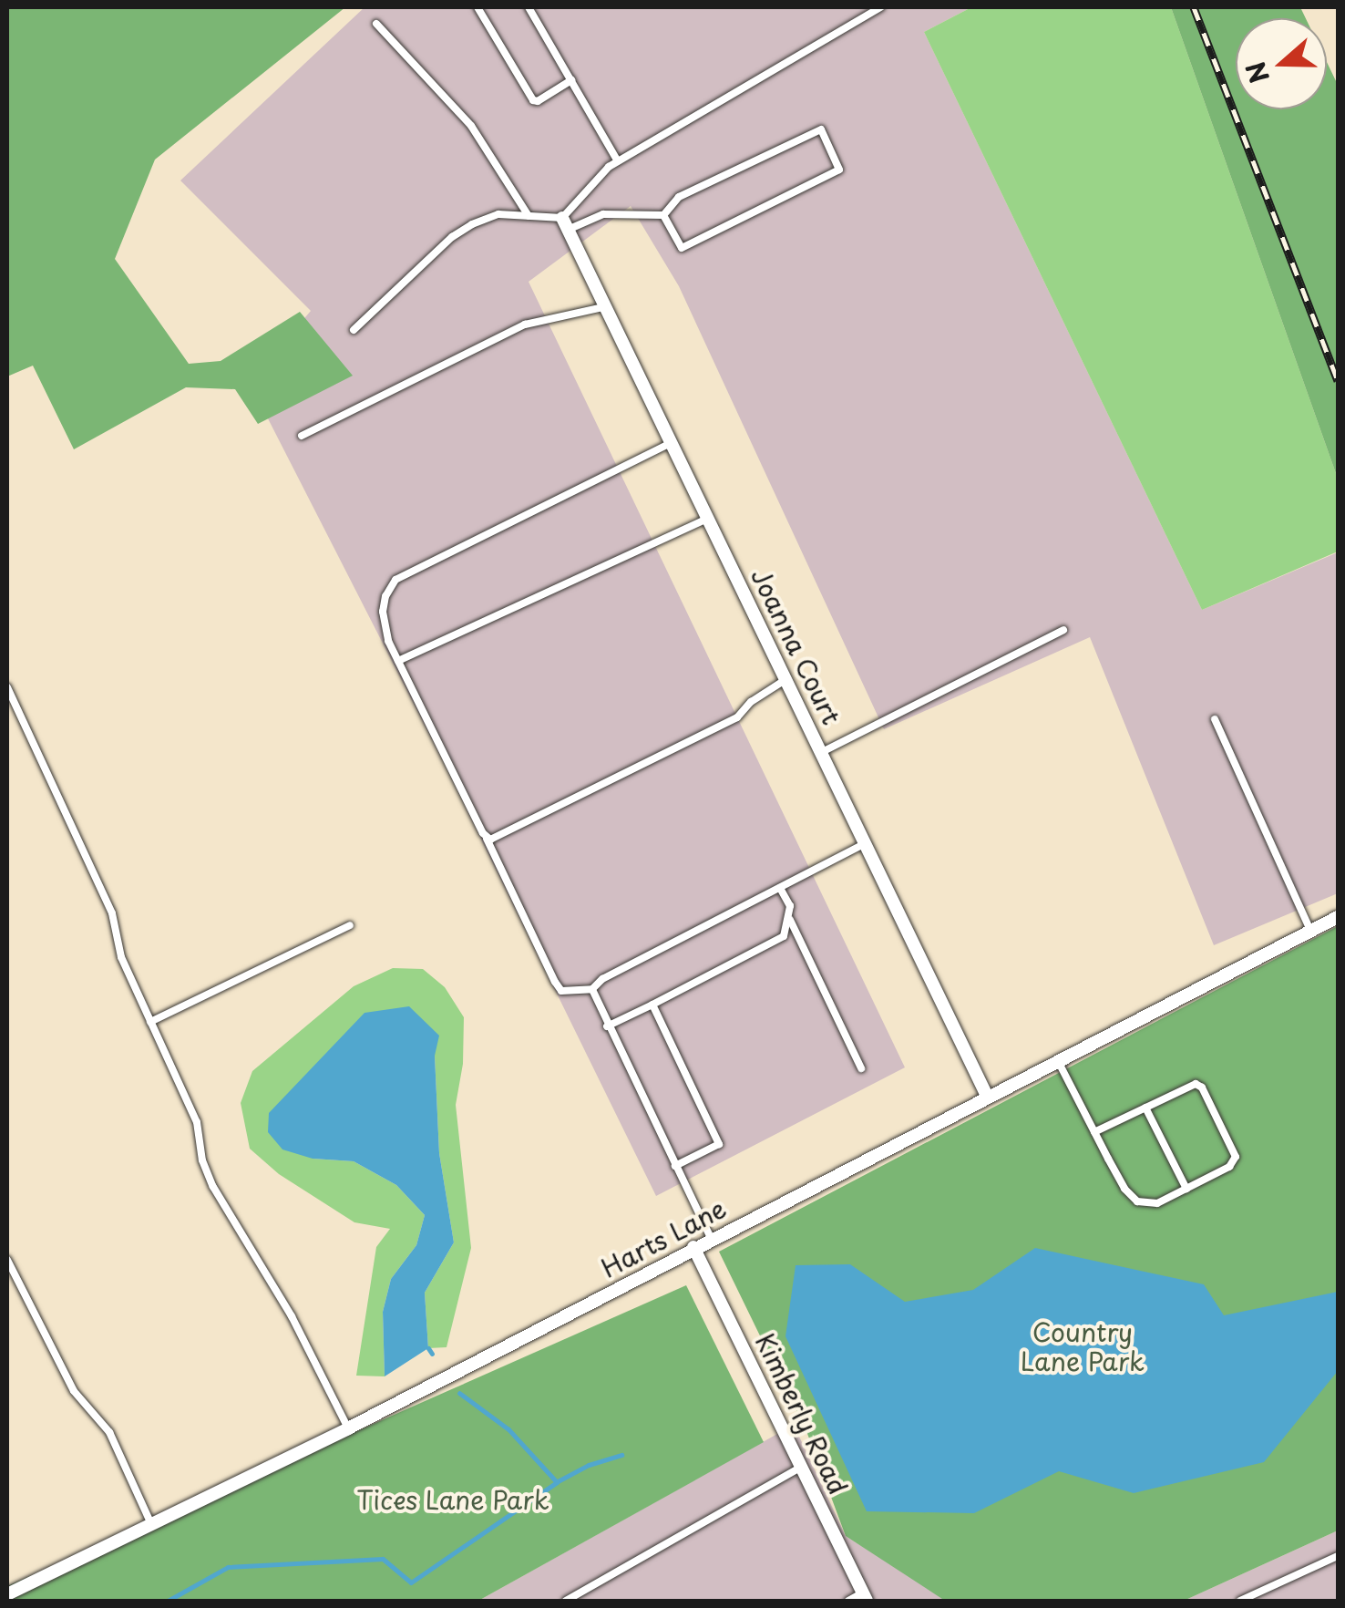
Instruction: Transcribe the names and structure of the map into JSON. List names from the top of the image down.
{
  "streets": {
    "street": ["Joanna Court", "Harts Lane", "Kimberly Road"]
  },
  "crossings": [
    ["Joanna Court", "Harts Lane"],
    ["Harts Lane", "Kimberly Road"]
  ],
  "parks": ["Country Lane Park", "Tices Lane Park"],
  "north": "left"
}
